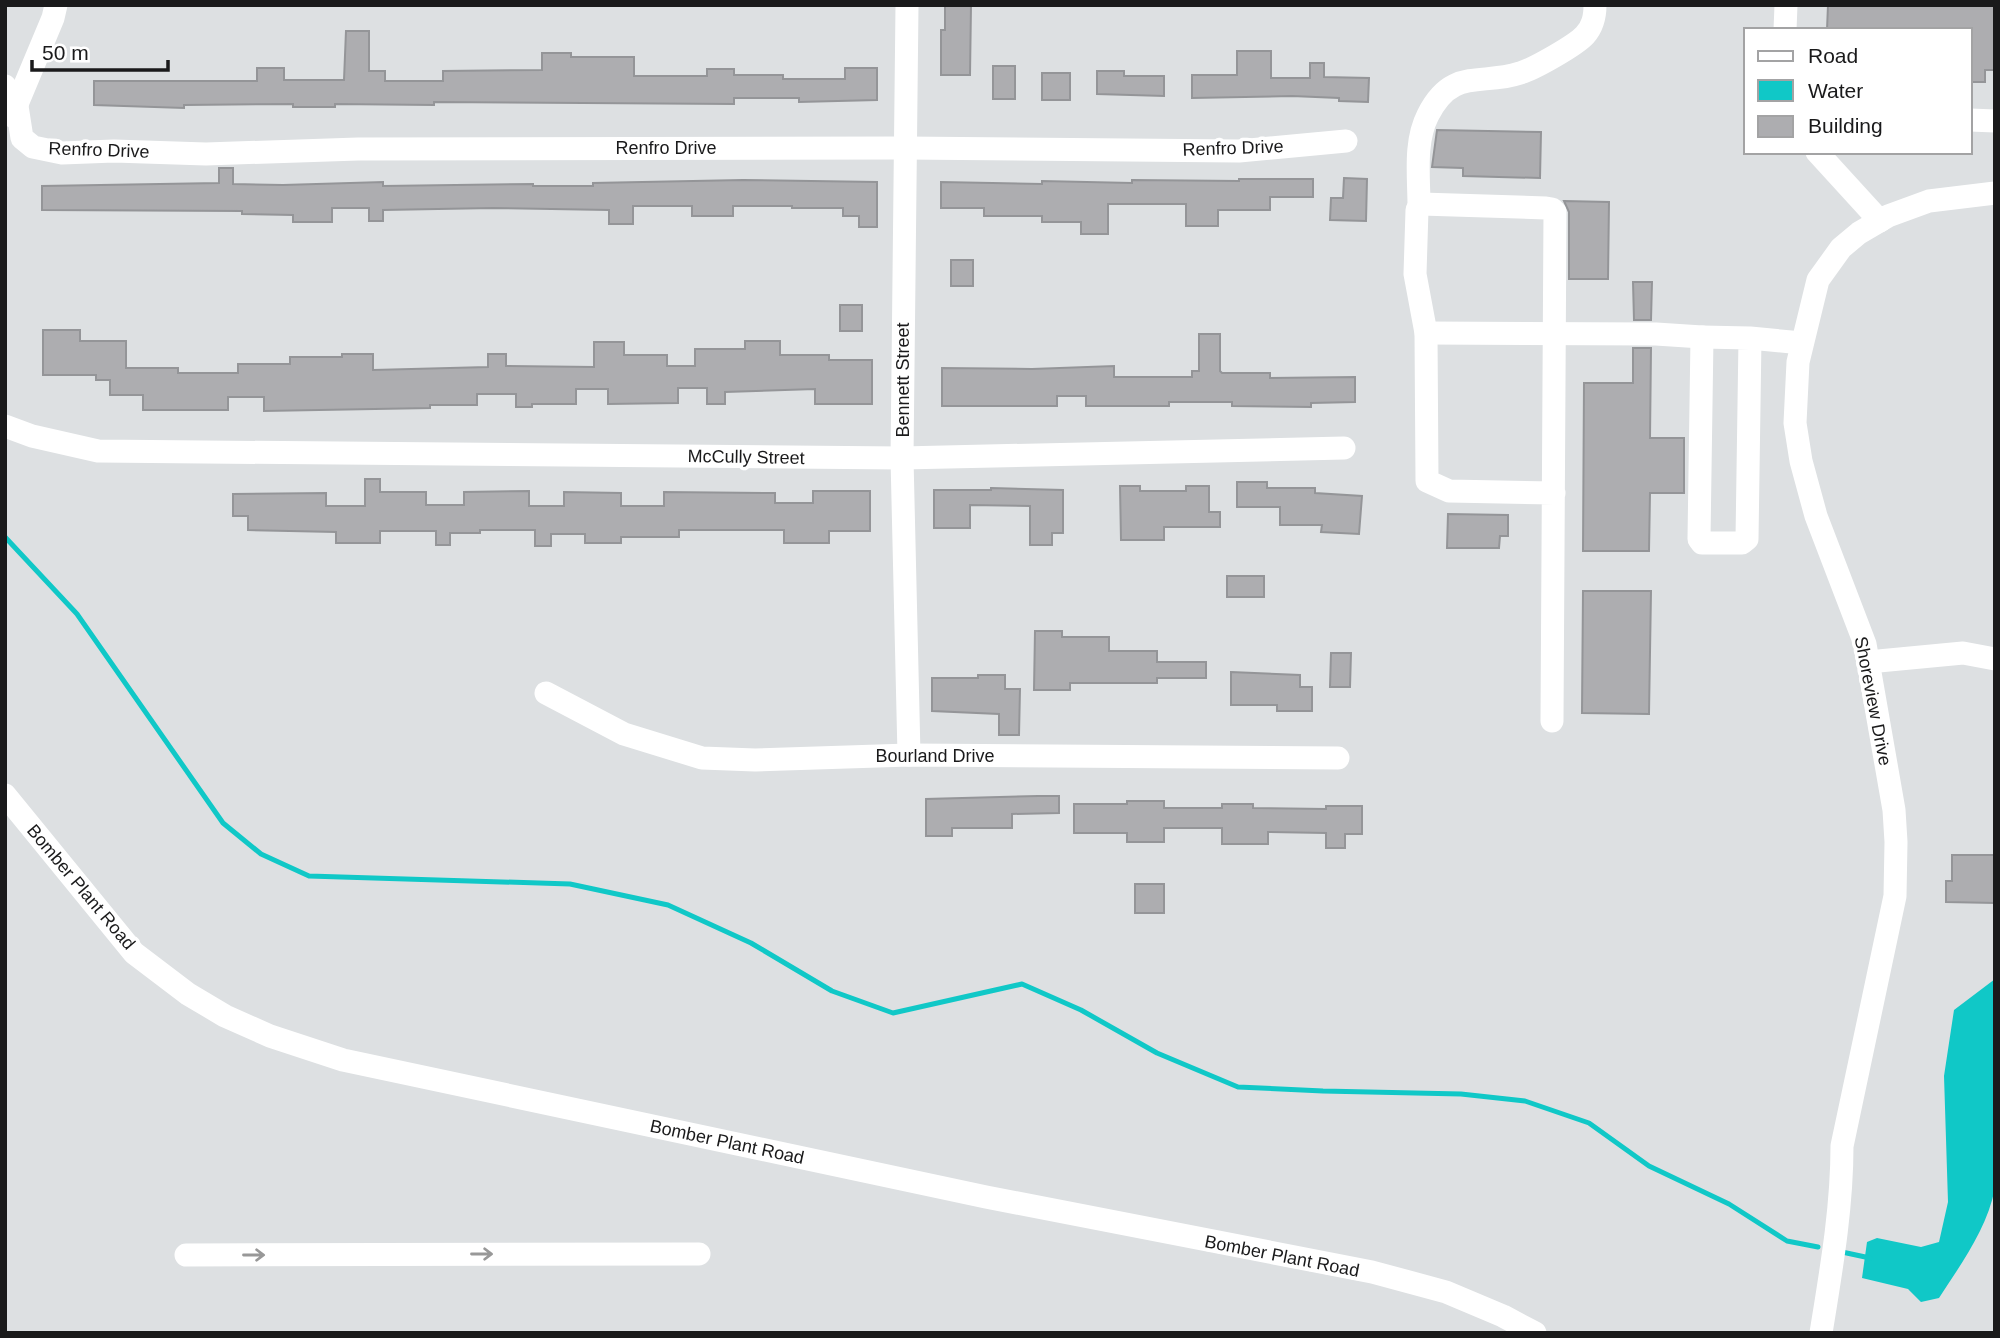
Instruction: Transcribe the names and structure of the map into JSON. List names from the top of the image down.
{
  "streets": {
    "street": [
      "Renfro Drive",
      "Bennett Street",
      "McCully Street",
      "Shoreview Drive",
      "Bourland Drive",
      "Bomber Plant Road"
    ]
  },
  "crossings": [
    ["Renfro Drive", "Bennett Street"],
    ["Bennett Street", "McCully Street"],
    ["Bennett Street", "Bourland Drive"]
  ],
  "legend": ["Road", "Water", "Building"],
  "scale_bar": "50 m"
}
